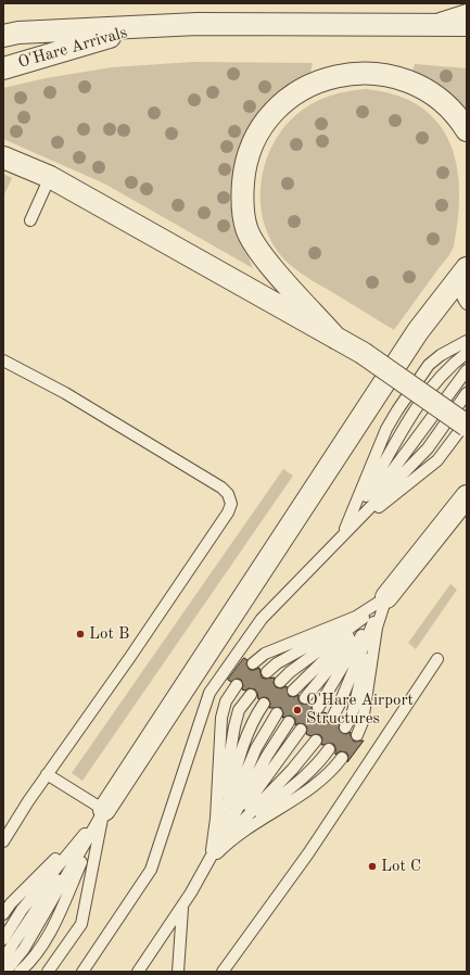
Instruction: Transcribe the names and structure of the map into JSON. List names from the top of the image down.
{
  "streets": {
    "street": ["O'Hare Arrivals"]
  },
  "places": ["Lot B", "O'Hare Airport Structures", "Lot C"]
}
